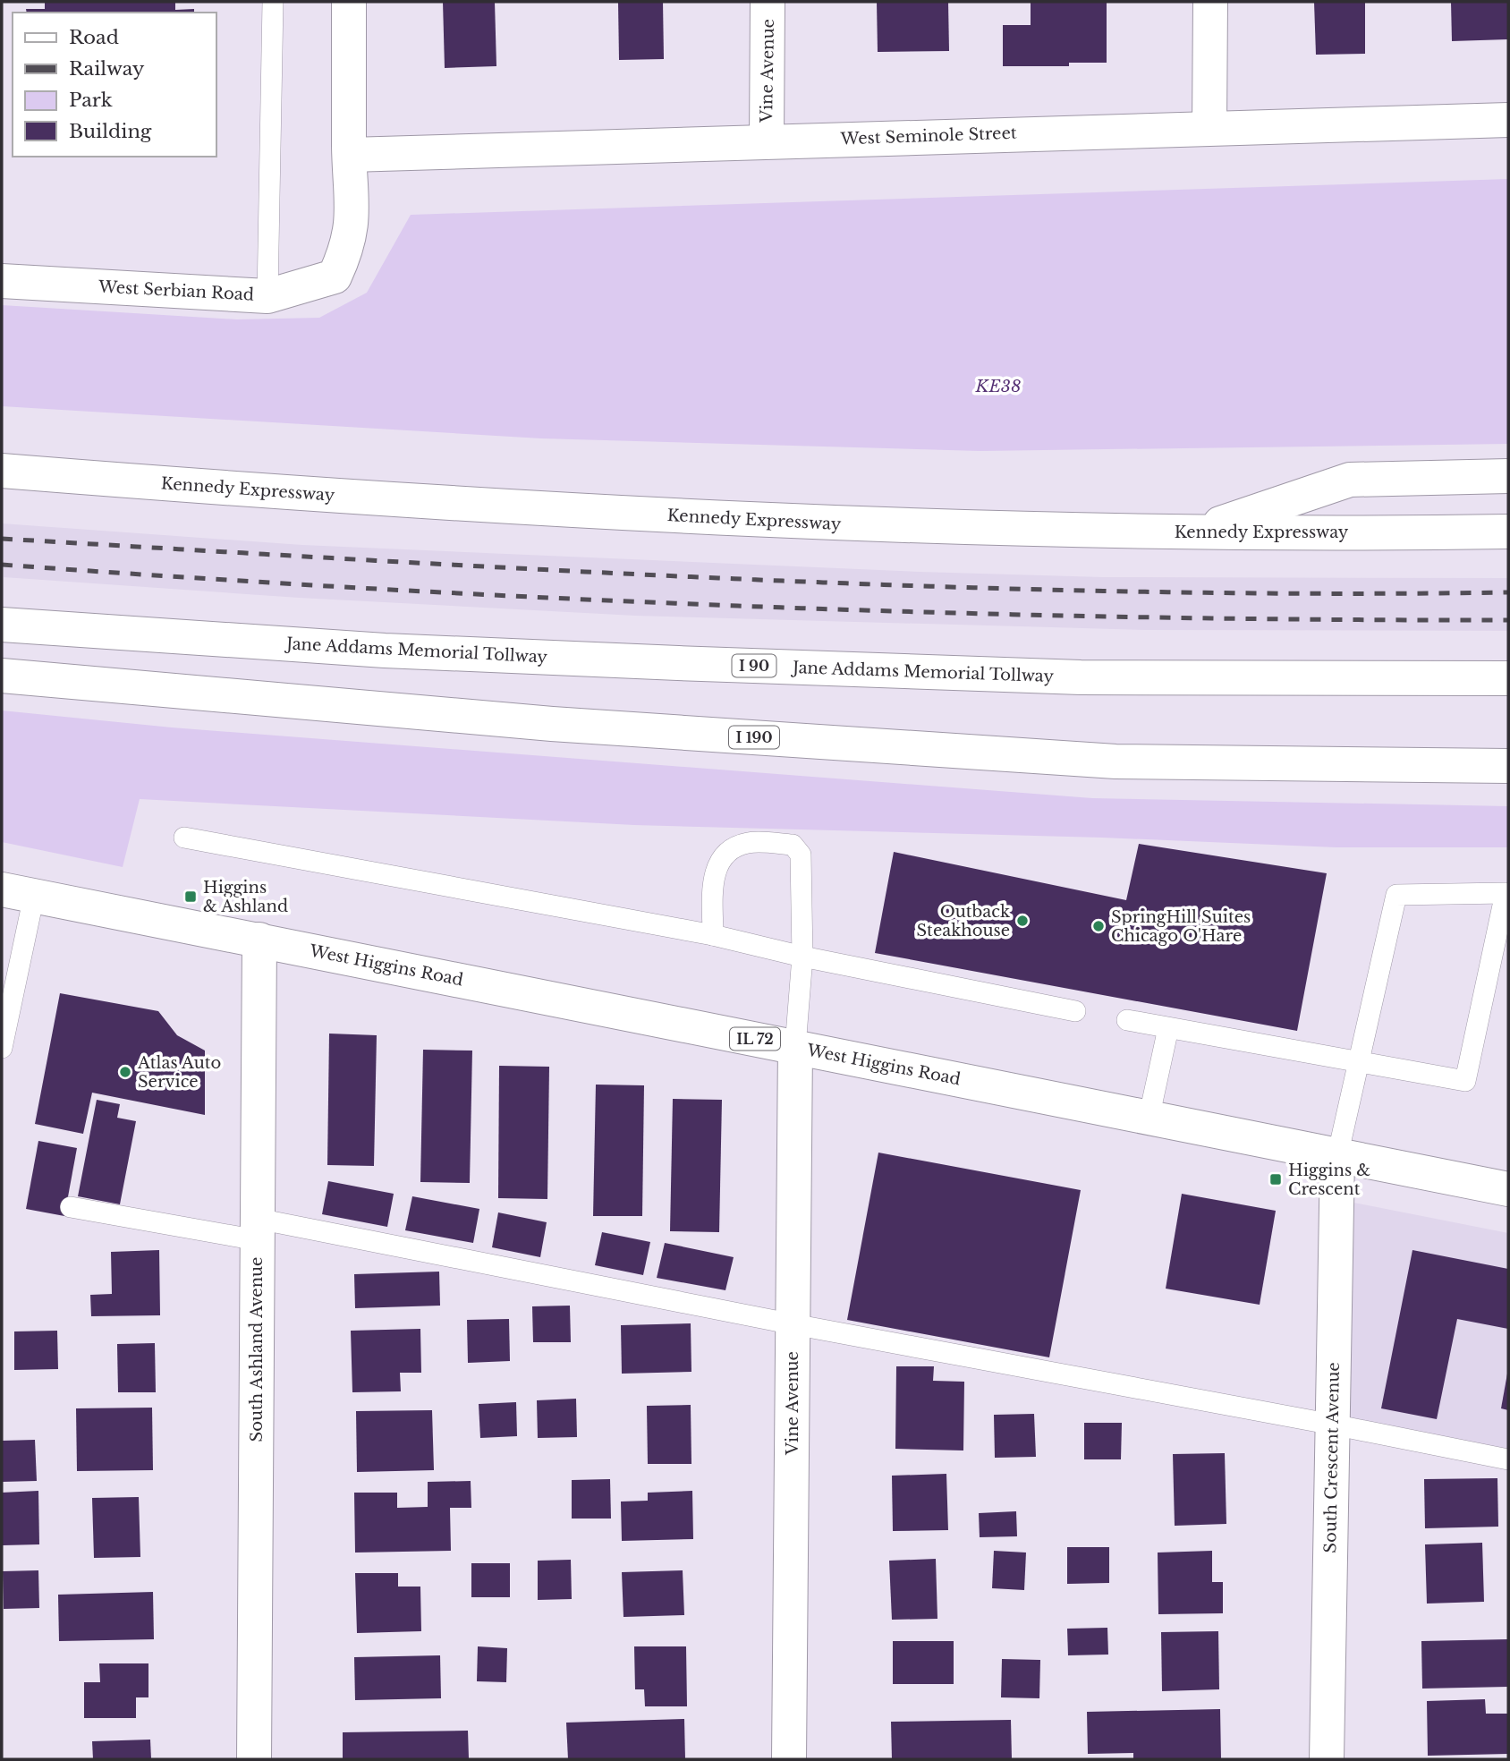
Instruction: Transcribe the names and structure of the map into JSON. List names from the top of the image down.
{
  "streets": {
    "main road": [
      "Vine Avenue",
      "West Seminole Street",
      "West Serbian Road",
      "Kennedy Expressway",
      "Jane Addams Memorial Tollway",
      "I 90",
      "I 190",
      "West Higgins Road",
      "IL 72",
      "South Ashland Avenue",
      "South Crescent Avenue"
    ]
  },
  "crossings": [
    ["Vine Avenue", "West Seminole Street"],
    ["Vine Avenue", "West Higgins Road"],
    ["West Seminole Street", "West Serbian Road"],
    ["West Higgins Road", "South Ashland Avenue"],
    ["West Higgins Road", "South Crescent Avenue"]
  ],
  "parks": ["KE38"],
  "places": {
    "transit": ["Higgins & Ashland", "Higgins & Crescent"],
    "other": ["Outback Steakhouse", "SpringHill Suites Chicago O'Hare", "Atlas Auto Service"]
  },
  "legend": [
    "Road",
    "Railway",
    "Park",
    "Building"
  ]
}
